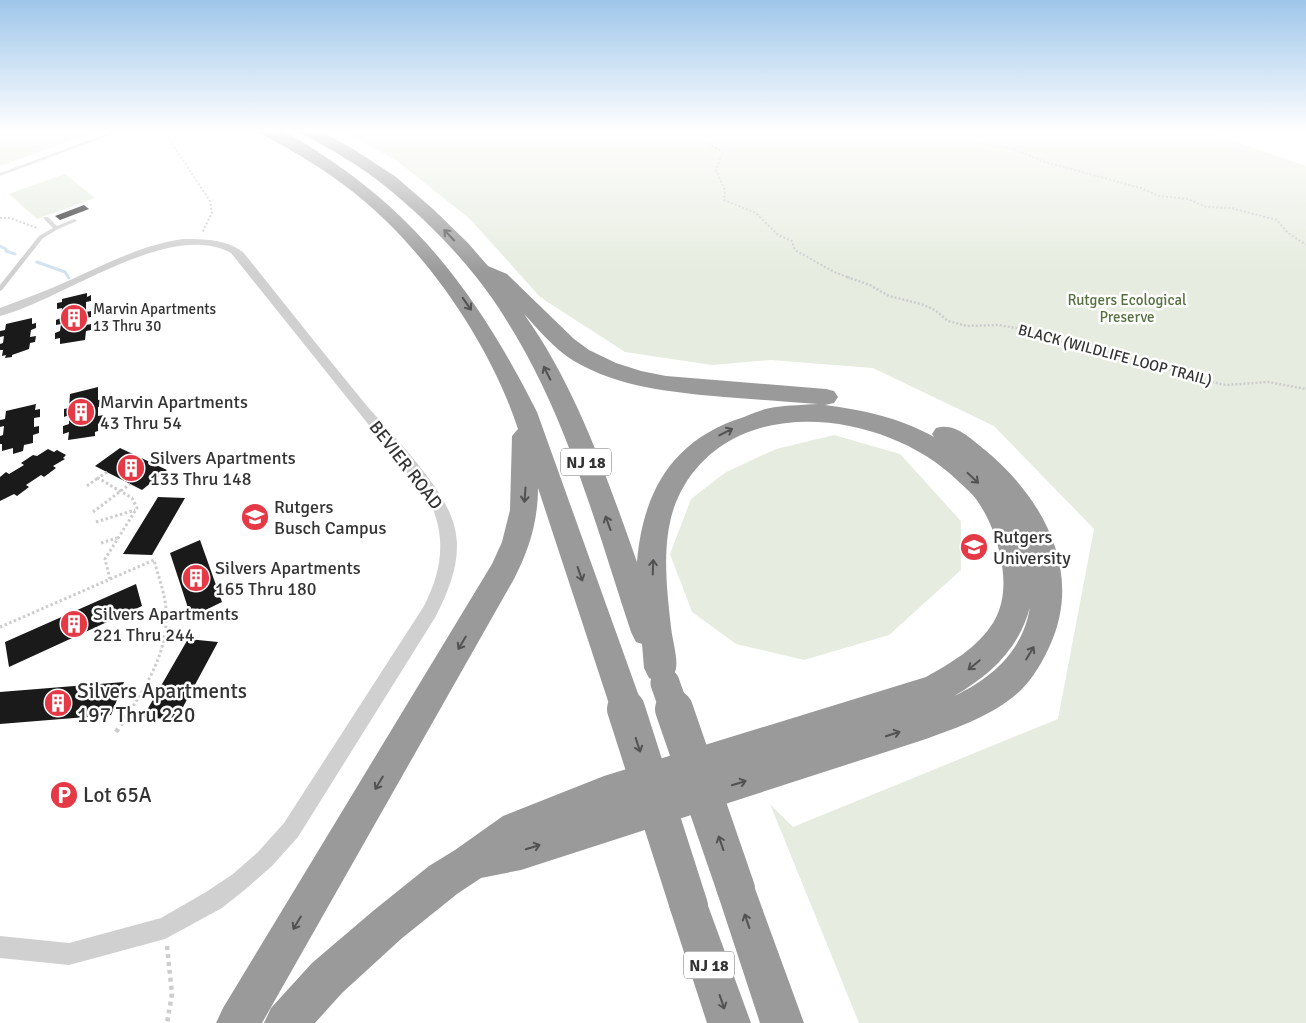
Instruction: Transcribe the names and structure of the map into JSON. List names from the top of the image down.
{
  "streets": {
    "highway": ["NJ 18"],
    "street": ["BEVIER ROAD"],
    "path": ["BLACK (WILDLIFE LOOP TRAIL)"]
  },
  "parks": ["Rutgers Ecological Preserve"],
  "places": {
    "building": [
      "Marvin Apartments 13 Thru 30",
      "Marvin Apartments 43 Thru 54",
      "Silvers Apartments 133 Thru 148",
      "Silvers Apartments 165 Thru 180",
      "Silvers Apartments 221 Thru 244",
      "Silvers Apartments 197 Thru 220"
    ],
    "school or university": ["Rutgers Busch Campus", "Rutgers University"],
    "parking": ["Lot 65A"]
  }
}
